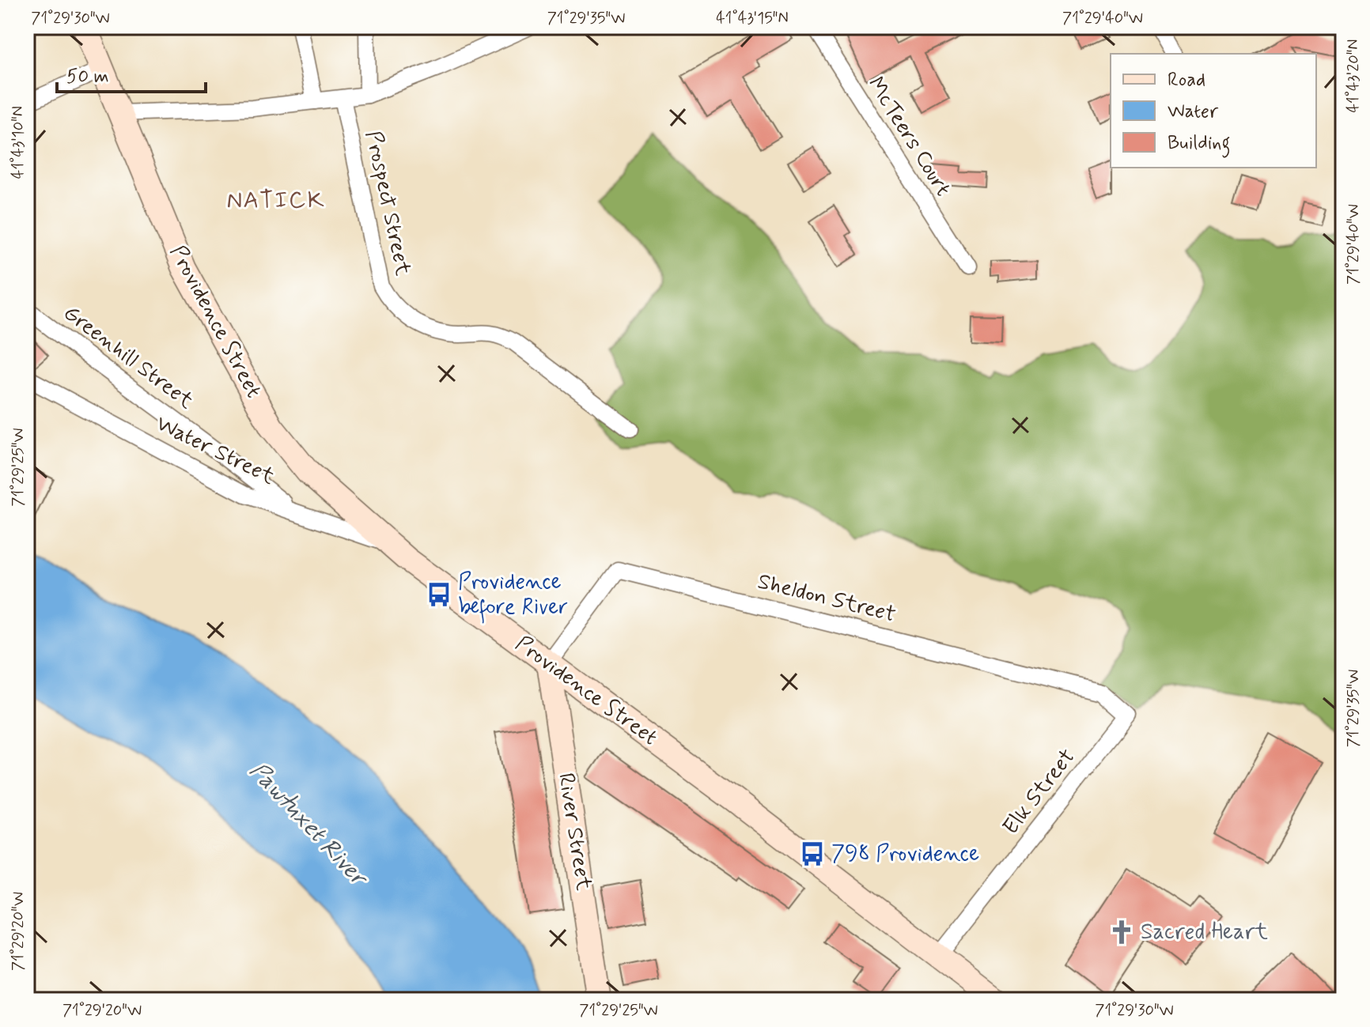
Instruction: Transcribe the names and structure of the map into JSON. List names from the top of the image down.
{
  "streets": {
    "main road": ["Providence Street", "River Street"],
    "street": [
      "McTeers Court",
      "Prospect Street",
      "Greenhill Street",
      "Water Street",
      "Sheldon Street",
      "Elk Street"
    ]
  },
  "crossings": [
    ["Providence Street", "Water Street"],
    ["Providence Street", "Sheldon Street"],
    ["Providence Street", "Elk Street"],
    ["Providence Street", "River Street"],
    ["Greenhill Street", "Water Street"],
    ["Sheldon Street", "Elk Street"],
    ["Sheldon Street", "River Street"]
  ],
  "districts": ["NATICK"],
  "water": ["Pawtuxet River"],
  "places": {
    "bus stop": ["Providence before River", "798 Providence"],
    "church": ["Sacred Heart"]
  },
  "legend": ["Road", "Water", "Building"],
  "scale_bar": "50 m",
  "coordinates": [
    "71°29'30\"W",
    "71°29'35\"W",
    "41°43'15\"N",
    "71°29'40\"W",
    "41°43'20\"N",
    "41°43'10\"N",
    "71°29'25\"W",
    "71°29'20\"W"
  ]
}
